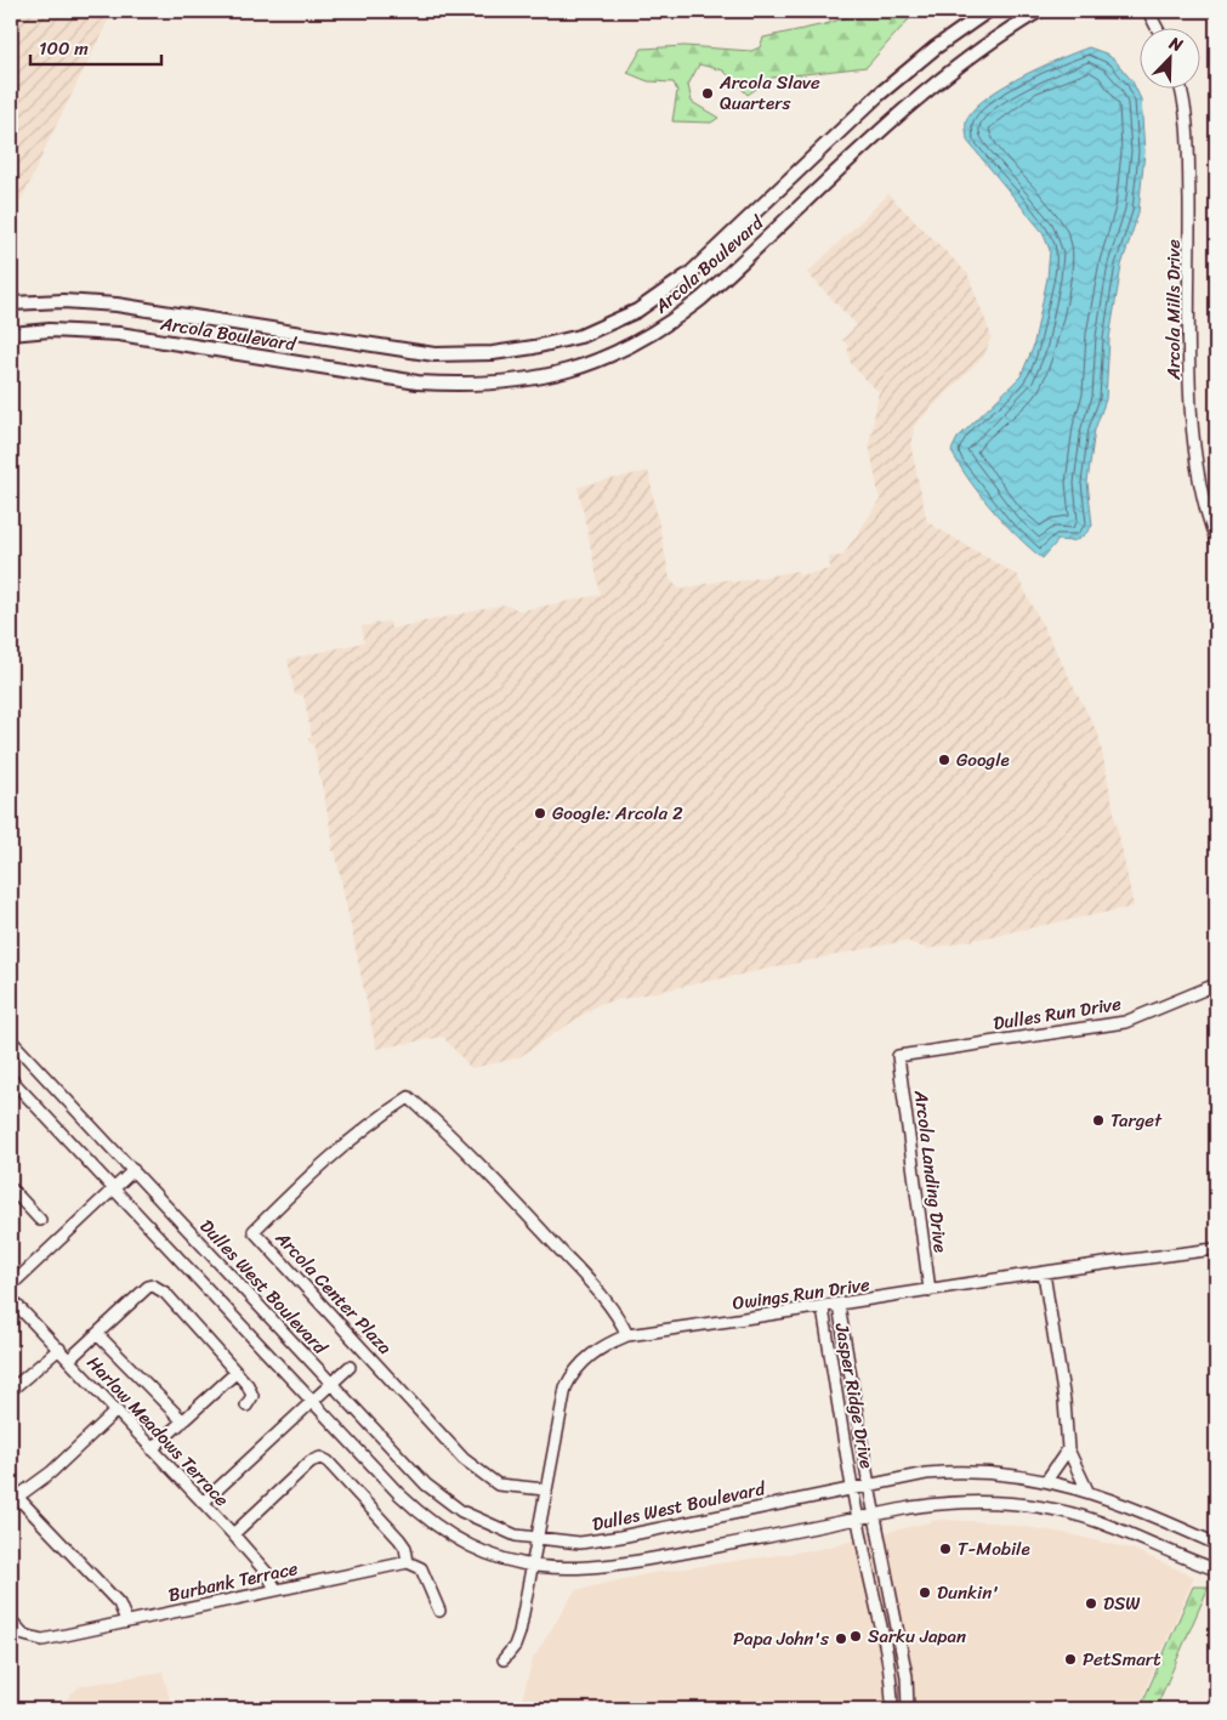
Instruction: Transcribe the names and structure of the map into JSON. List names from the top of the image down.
{
  "streets": {
    "main road": ["Arcola Boulevard"],
    "street": [
      "Arcola Mills Drive",
      "Dulles Run Drive",
      "Arcola Landing Drive",
      "Dulles West Boulevard",
      "Arcola Center Plaza",
      "Owings Run Drive",
      "Jasper Ridge Drive",
      "Harlow Meadows Terrace",
      "Burbank Terrace"
    ]
  },
  "crossings": [
    ["Dulles Run Drive", "Arcola Landing Drive"],
    ["Arcola Landing Drive", "Owings Run Drive"],
    ["Dulles West Boulevard", "Owings Run Drive"],
    ["Dulles West Boulevard", "Jasper Ridge Drive"],
    ["Arcola Center Plaza", "Owings Run Drive"],
    ["Owings Run Drive", "Jasper Ridge Drive"],
    ["Harlow Meadows Terrace", "Burbank Terrace"]
  ],
  "places": [
    "Arcola Slave Quarters",
    "Google",
    "Google: Arcola 2",
    "Target",
    "T-Mobile",
    "Dunkin'",
    "DSW",
    "Sarku Japan",
    "Papa John's",
    "PetSmart"
  ],
  "scale_bar": "100 m",
  "north": "top right"
}
